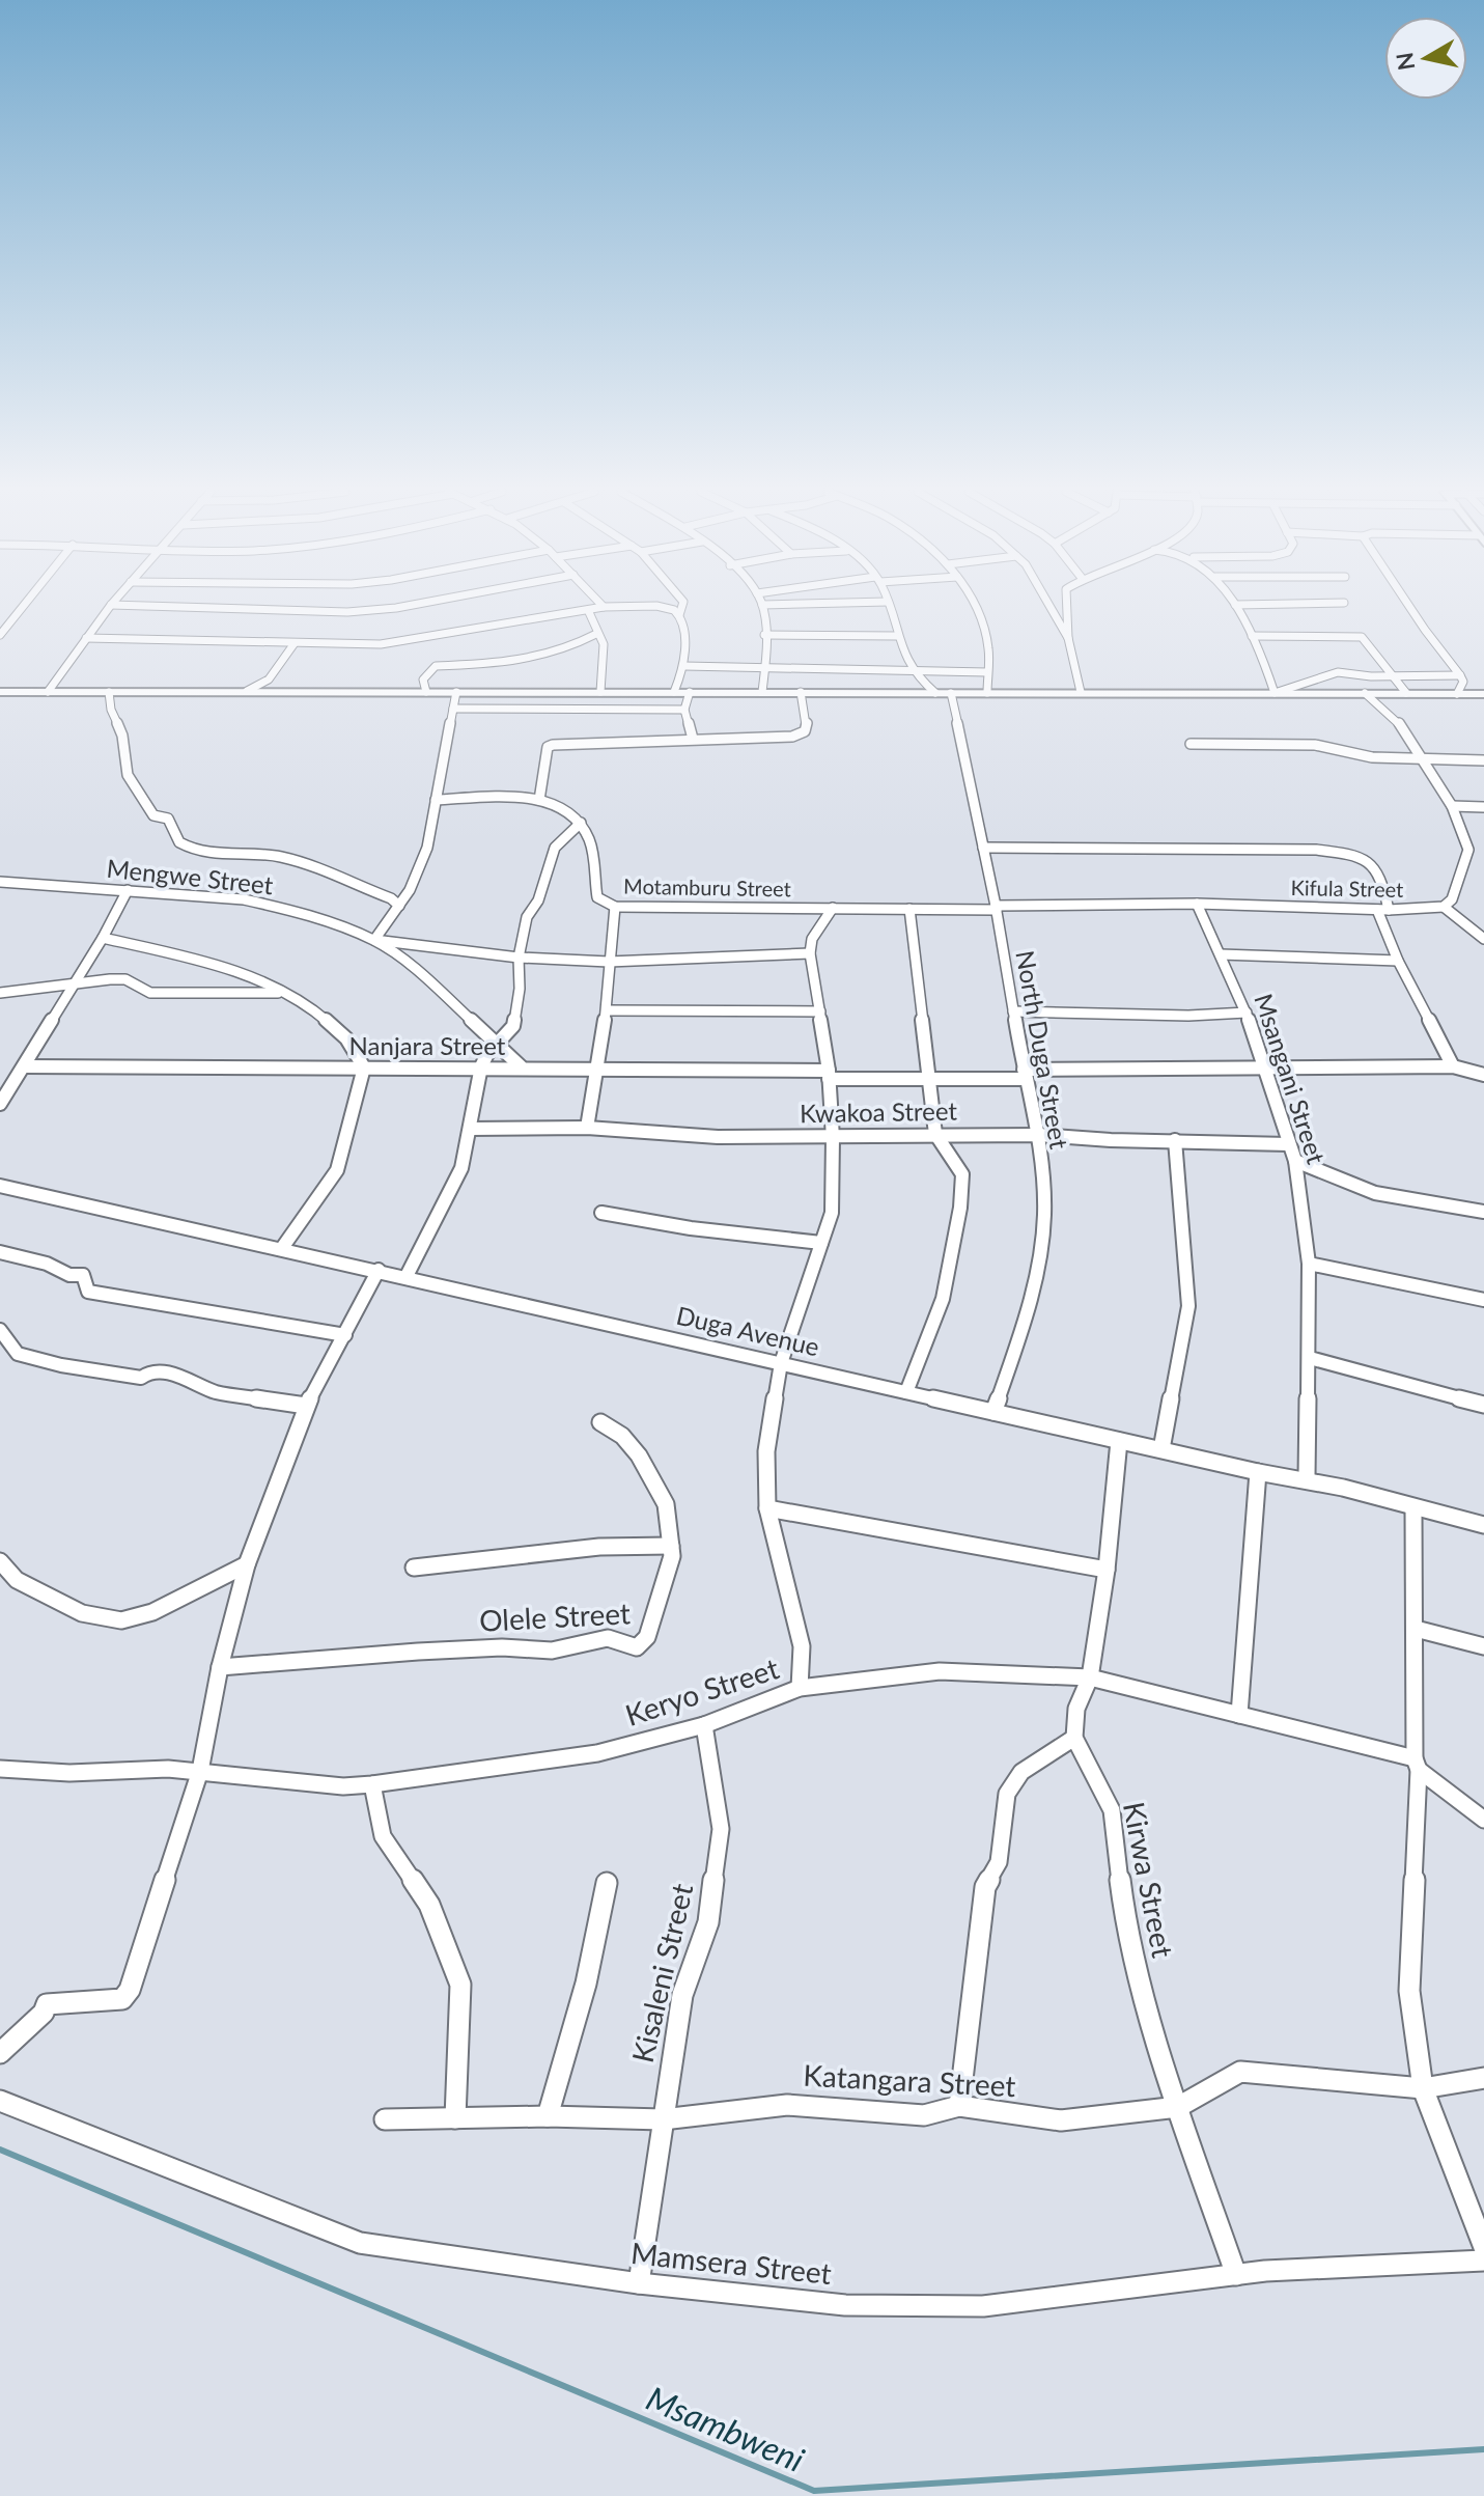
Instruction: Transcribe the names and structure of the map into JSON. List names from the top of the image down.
{
  "streets": {
    "street": [
      "Mengwe Street",
      "Motamburu Street",
      "Kifula Street",
      "Nanjara Street",
      "North Duga Street",
      "Msangani Street",
      "Kwakoa Street",
      "Duga Avenue",
      "Olele Street",
      "Keryo Street",
      "Kirwa Street",
      "Kisaleni Street",
      "Katangara Street",
      "Mamsera Street"
    ]
  },
  "crossings": [
    ["Mengwe Street", "Nanjara Street"],
    ["Motamburu Street", "Kifula Street"],
    ["Motamburu Street", "North Duga Street"],
    ["Kifula Street", "North Duga Street"],
    ["Kifula Street", "Msangani Street"],
    ["Nanjara Street", "North Duga Street"],
    ["Nanjara Street", "Msangani Street"],
    ["North Duga Street", "Kwakoa Street"],
    ["North Duga Street", "Duga Avenue"],
    ["Msangani Street", "Kwakoa Street"],
    ["Msangani Street", "Duga Avenue"],
    ["Keryo Street", "Kisaleni Street"],
    ["Kirwa Street", "Katangara Street"],
    ["Kirwa Street", "Mamsera Street"],
    ["Kisaleni Street", "Katangara Street"],
    ["Kisaleni Street", "Mamsera Street"]
  ],
  "water": ["Msambweni"],
  "north": "left"
}
